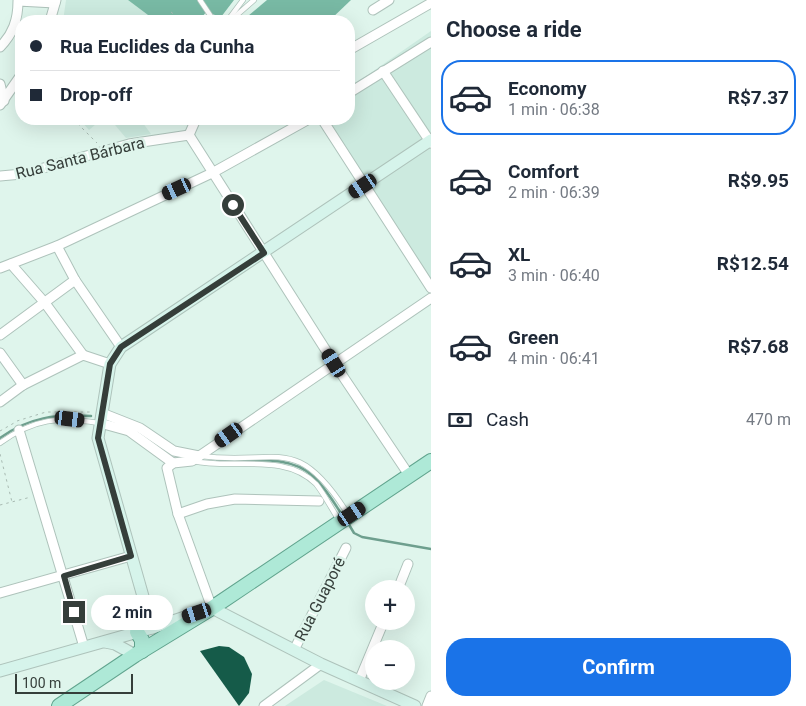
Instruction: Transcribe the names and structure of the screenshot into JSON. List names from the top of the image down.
{
  "streets": {
    "street": ["Rua Santa Bárbara", "Rua Guaporé"]
  },
  "scale_bar": "100 m",
  "page": {
    "heading": "Choose a ride",
    "banner": ["Rua Euclides da Cunha", "Drop-off"],
    "list": [
      {
        "name": "Economy",
        "note": "1 min · 06:38",
        "value": "R$7.37"
      },
      {
        "name": "Comfort",
        "note": "2 min · 06:39",
        "value": "R$9.95"
      },
      {
        "name": "XL",
        "note": "3 min · 06:40",
        "value": "R$12.54"
      },
      {
        "name": "Green",
        "note": "4 min · 06:41",
        "value": "R$7.68"
      }
    ],
    "pay": ["Cash", "470 m"],
    "map_buttons": ["+", "−"],
    "bubble": "2 min",
    "buttons": "Confirm",
    "scale": "100 m"
  }
}
